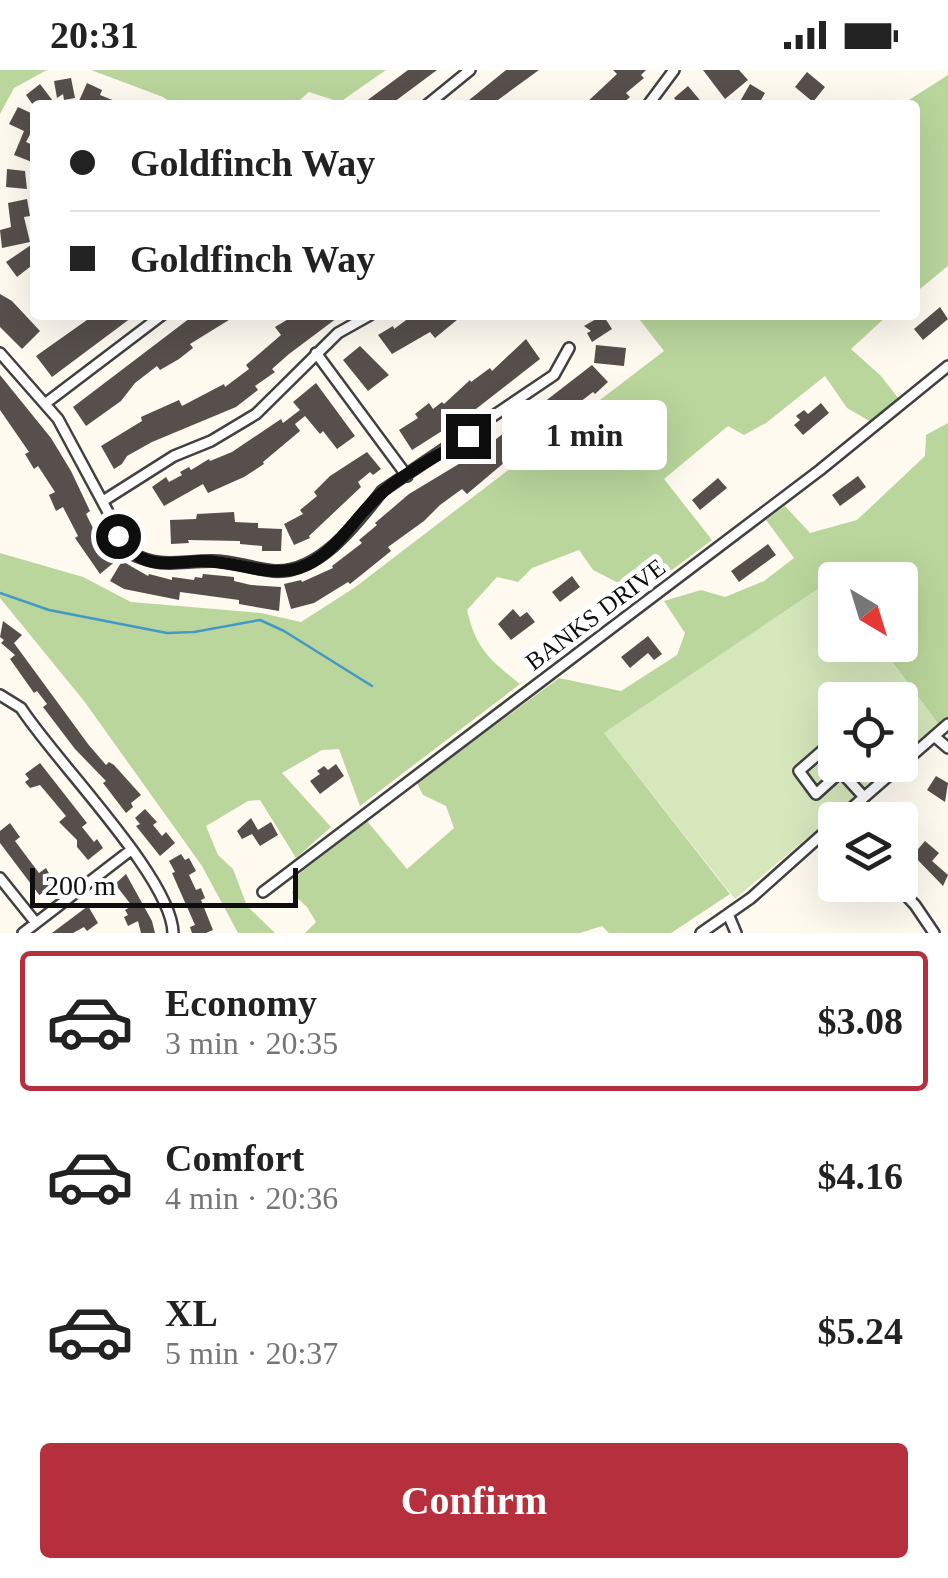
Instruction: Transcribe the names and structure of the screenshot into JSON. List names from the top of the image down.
{
  "streets": {
    "street": ["BANKS DRIVE"]
  },
  "scale_bar": "200 m",
  "north": "bottom right",
  "page": {
    "status": "20:31",
    "banner": ["Goldfinch Way", "Goldfinch Way"],
    "bubble": "1 min",
    "scale": "200 m",
    "list": [
      {
        "name": "Economy",
        "note": "3 min · 20:35",
        "value": "$3.08"
      },
      {
        "name": "Comfort",
        "note": "4 min · 20:36",
        "value": "$4.16"
      },
      {
        "name": "XL",
        "note": "5 min · 20:37",
        "value": "$5.24"
      }
    ],
    "buttons": "Confirm"
  }
}
